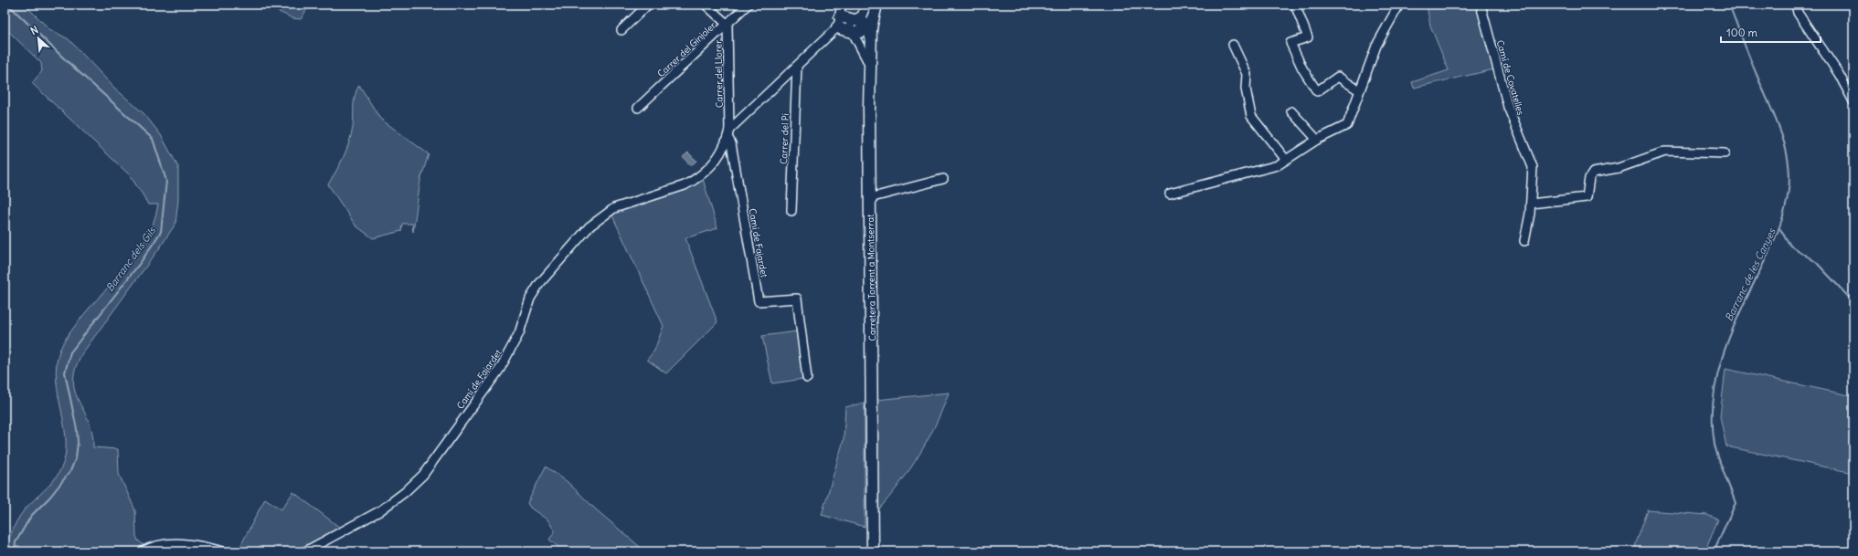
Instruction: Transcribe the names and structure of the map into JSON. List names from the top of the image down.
{
  "streets": {
    "main road": ["Carretera Torrent a Montserrat"],
    "street": [
      "Carrer del Ginjoler",
      "Carrer del Llorer",
      "Camí de Covatelles",
      "Carrer del Pi",
      "Camí de Fajardet"
    ]
  },
  "crossings": [
    ["Carrer del Ginjoler", "Carrer del Llorer"],
    ["Carrer del Llorer", "Camí de Fajardet"],
    ["Carrer del Pi", "Camí de Fajardet"]
  ],
  "water": ["Barranc dels Gils", "Barranc de les Canyes"],
  "scale_bar": "100 m",
  "north": "top left"
}
